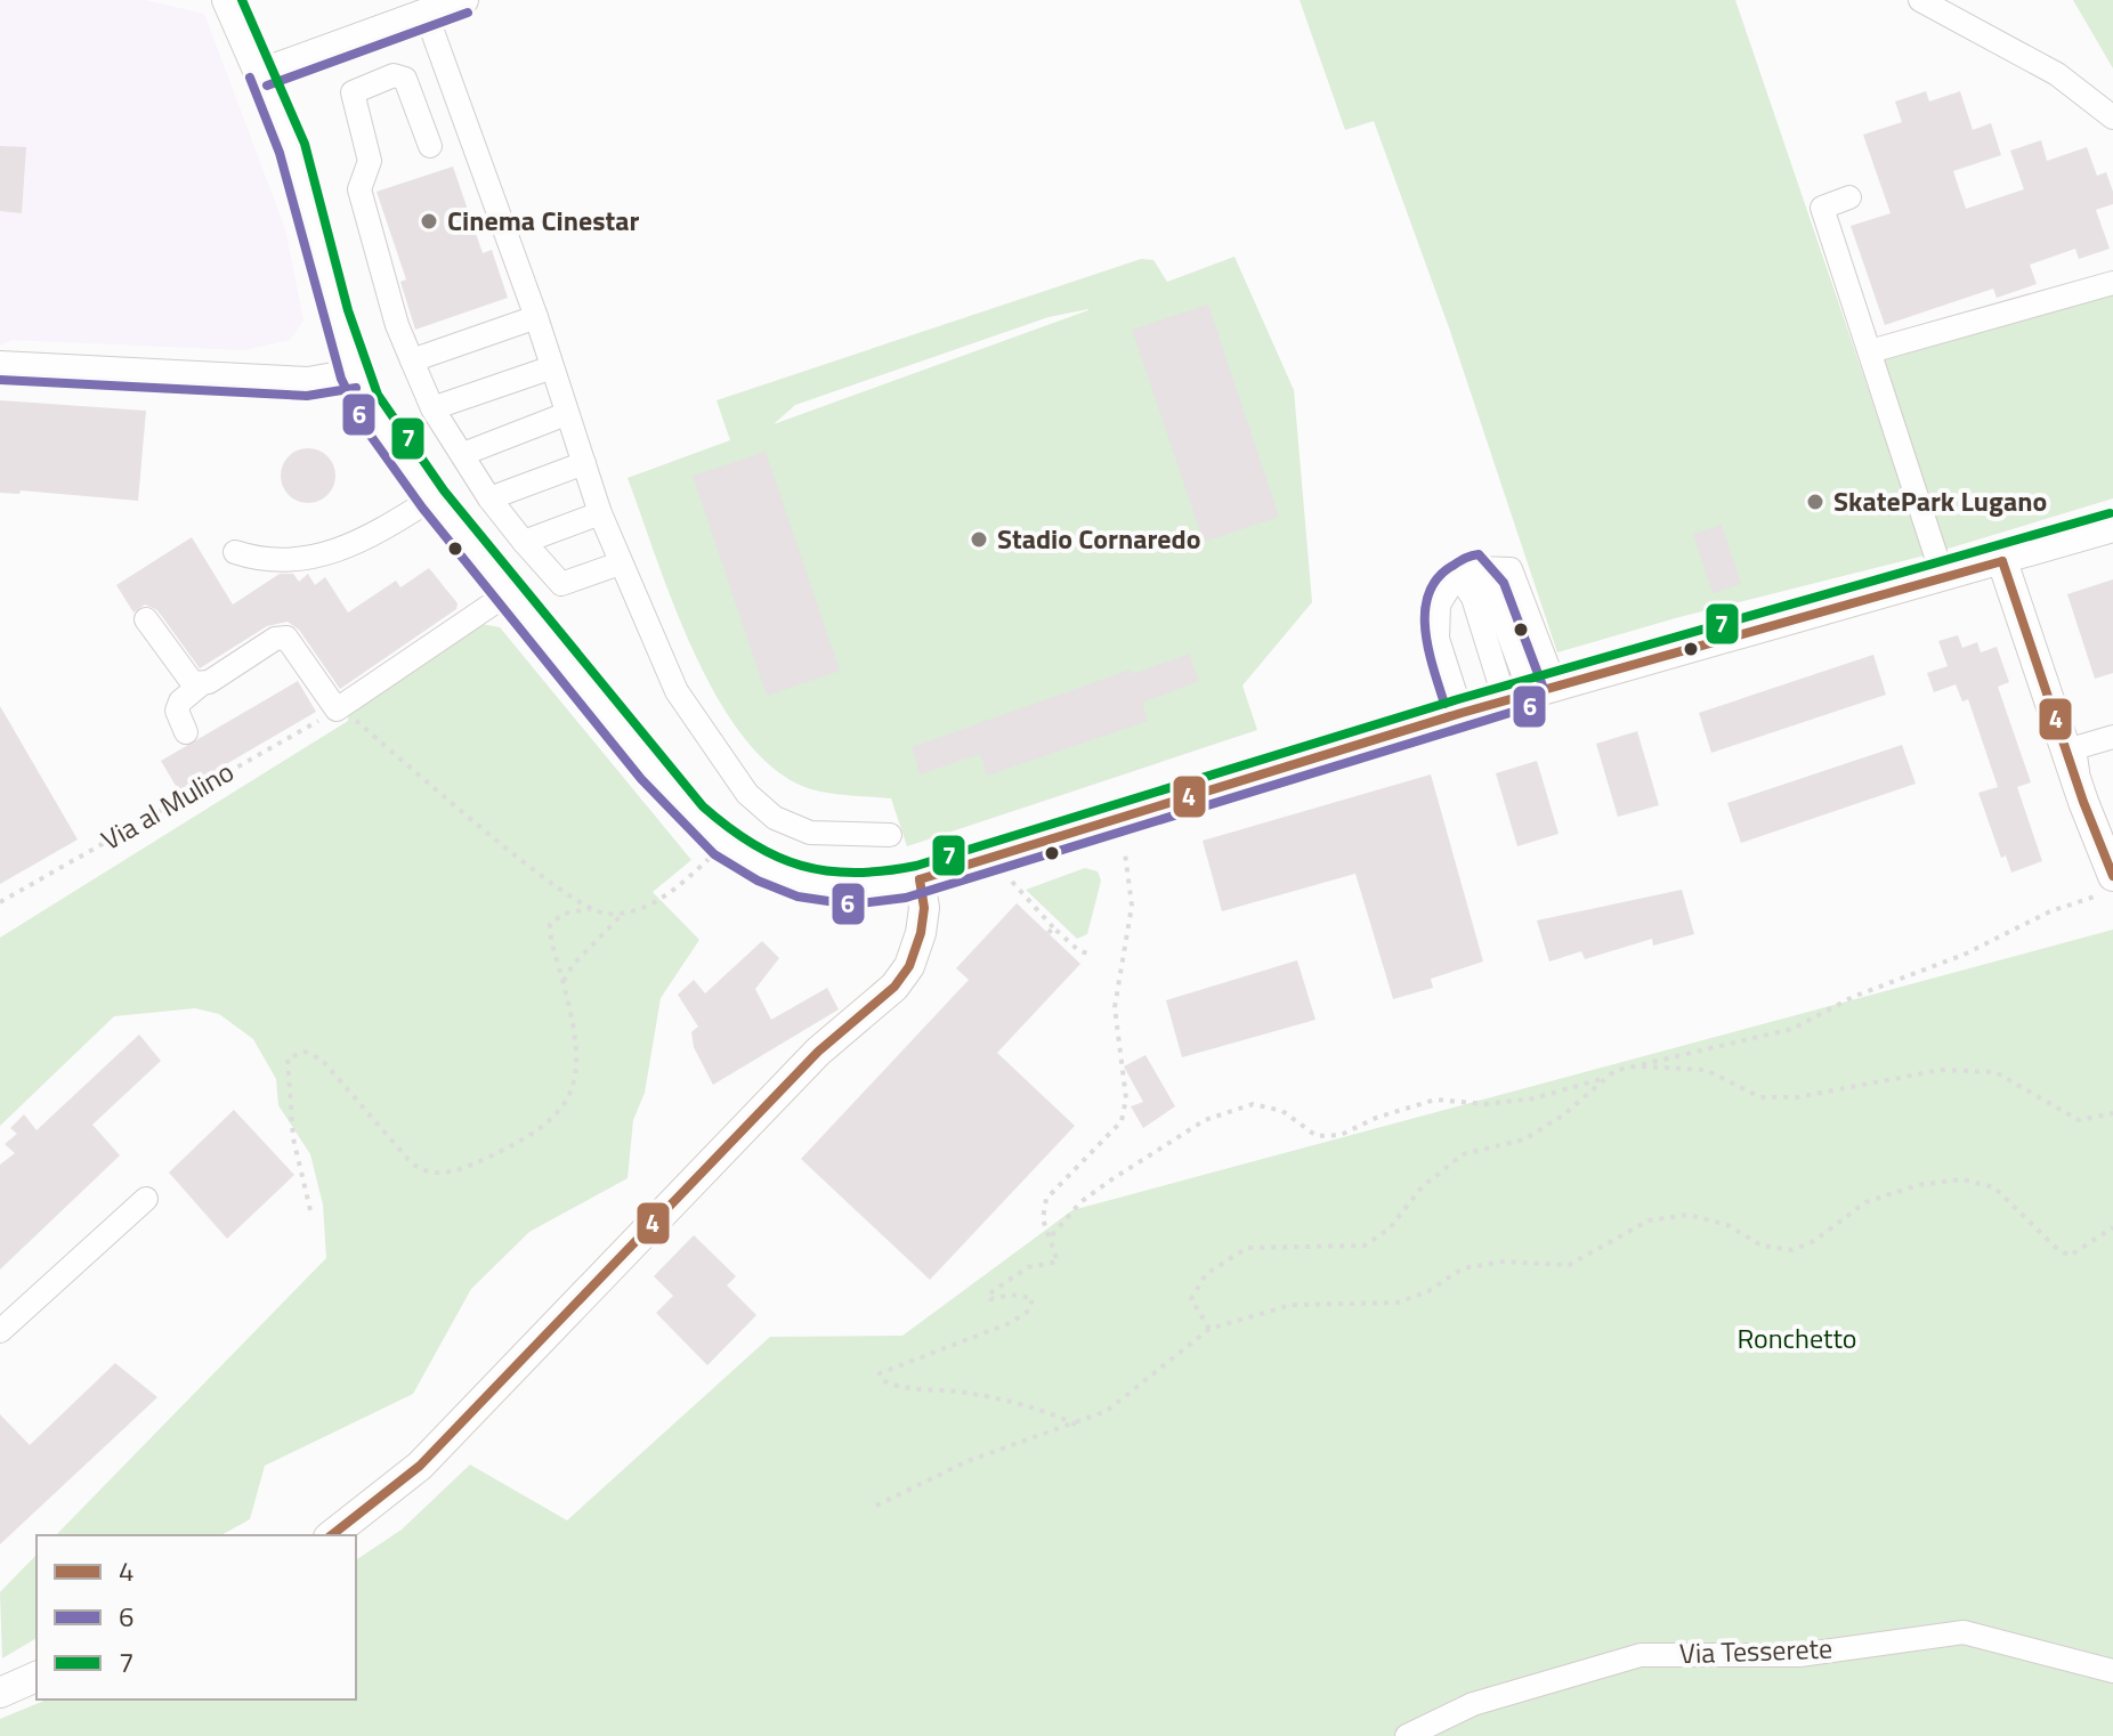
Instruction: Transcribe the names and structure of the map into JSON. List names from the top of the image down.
{
  "streets": {
    "street": ["Via al Mulino", "Via Tesserete"]
  },
  "parks": ["Ronchetto"],
  "places": ["Cinema Cinestar", "SkatePark Lugano", "Stadio Cornaredo"],
  "lines": ["transit line 7", "transit line 6", "transit line 4"],
  "legend": ["4", "6", "7"]
}
